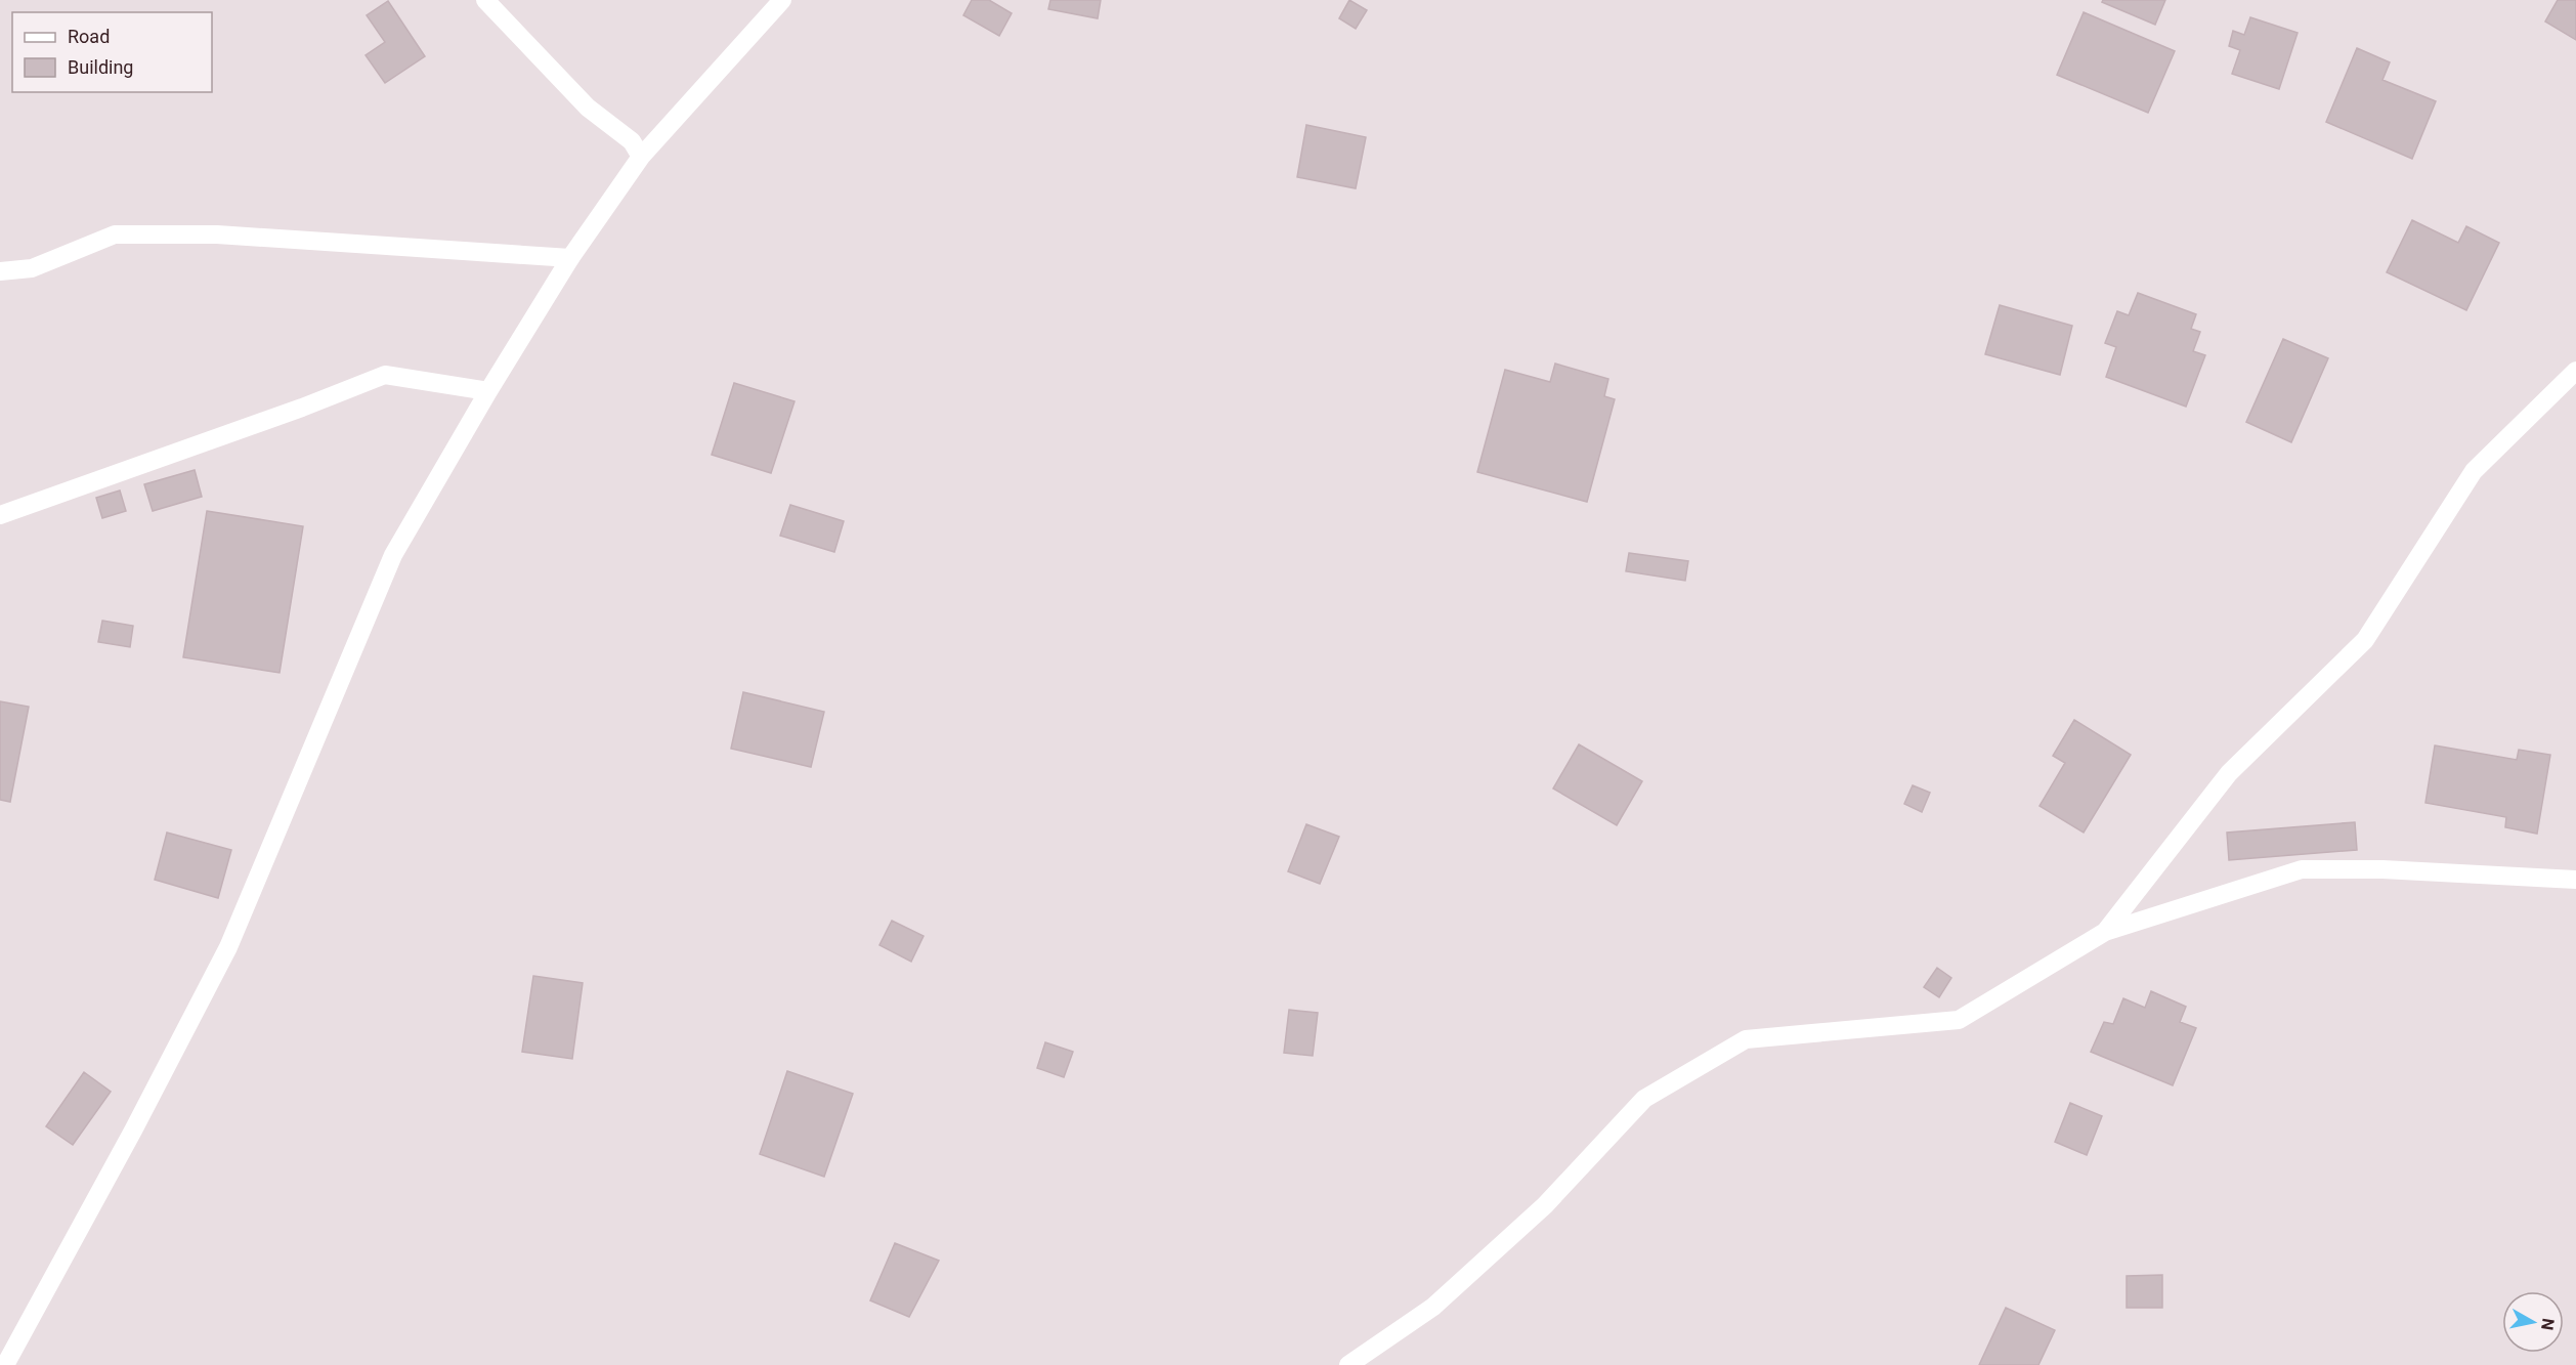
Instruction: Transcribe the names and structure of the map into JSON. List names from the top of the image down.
{
  "legend": ["Road", "Building"],
  "north": "right"
}
